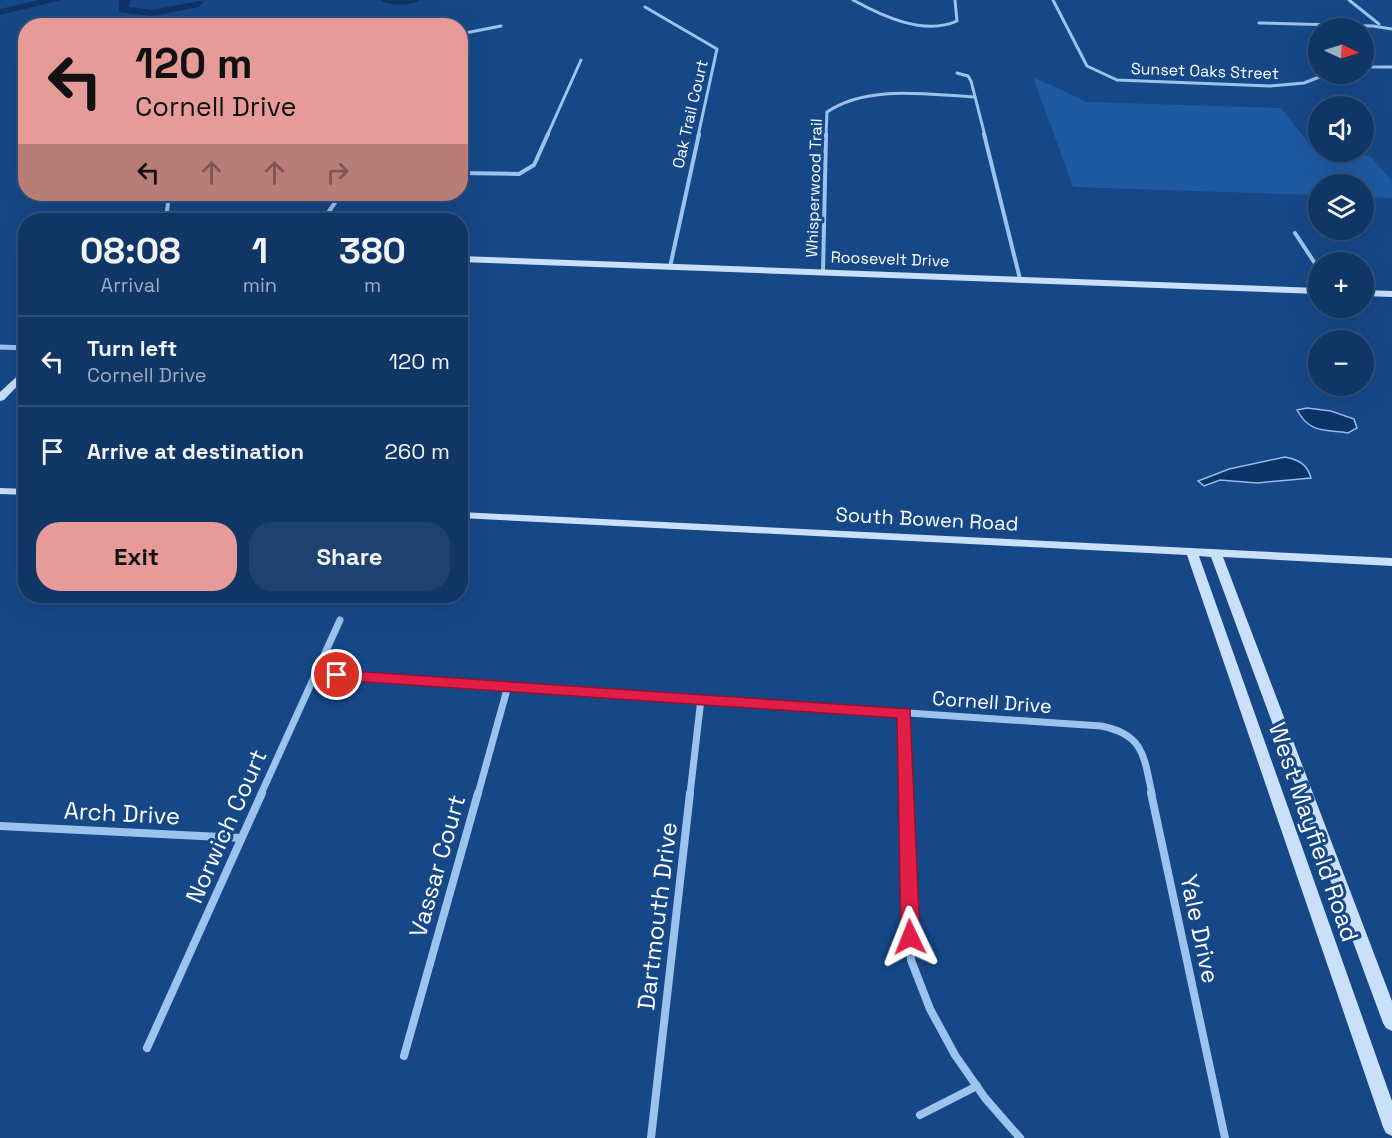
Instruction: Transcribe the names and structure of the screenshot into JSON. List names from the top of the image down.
{
  "streets": {
    "main road": ["Roosevelt Drive", "South Bowen Road", "West Mayfield Road"],
    "street": [
      "Sunset Oaks Street",
      "Oak Trail Court",
      "Whisperwood Trail",
      "Cornell Drive",
      "Arch Drive",
      "Norwich Court",
      "Vassar Court",
      "Dartmouth Drive",
      "Yale Drive"
    ]
  },
  "crossings": [
    ["Oak Trail Court", "Roosevelt Drive"],
    ["Whisperwood Trail", "Roosevelt Drive"],
    ["South Bowen Road", "West Mayfield Road"],
    ["Cornell Drive", "Norwich Court"],
    ["Cornell Drive", "Vassar Court"],
    ["Cornell Drive", "Dartmouth Drive"],
    ["Cornell Drive", "Yale Drive"],
    ["Arch Drive", "Norwich Court"]
  ],
  "north": "right",
  "page": {
    "map_buttons": ["+", "−"],
    "turn": ["120 m", "Cornell Drive"],
    "eta": [
      "08:08",
      "Arrival",
      "1",
      "min",
      "380",
      "m"
    ],
    "list": [
      {
        "name": "Turn left",
        "note": "Cornell Drive",
        "value": "120 m"
      },
      {
        "name": "Arrive at destination",
        "value": "260 m"
      }
    ],
    "buttons": ["Exit", "Share"]
  }
}
